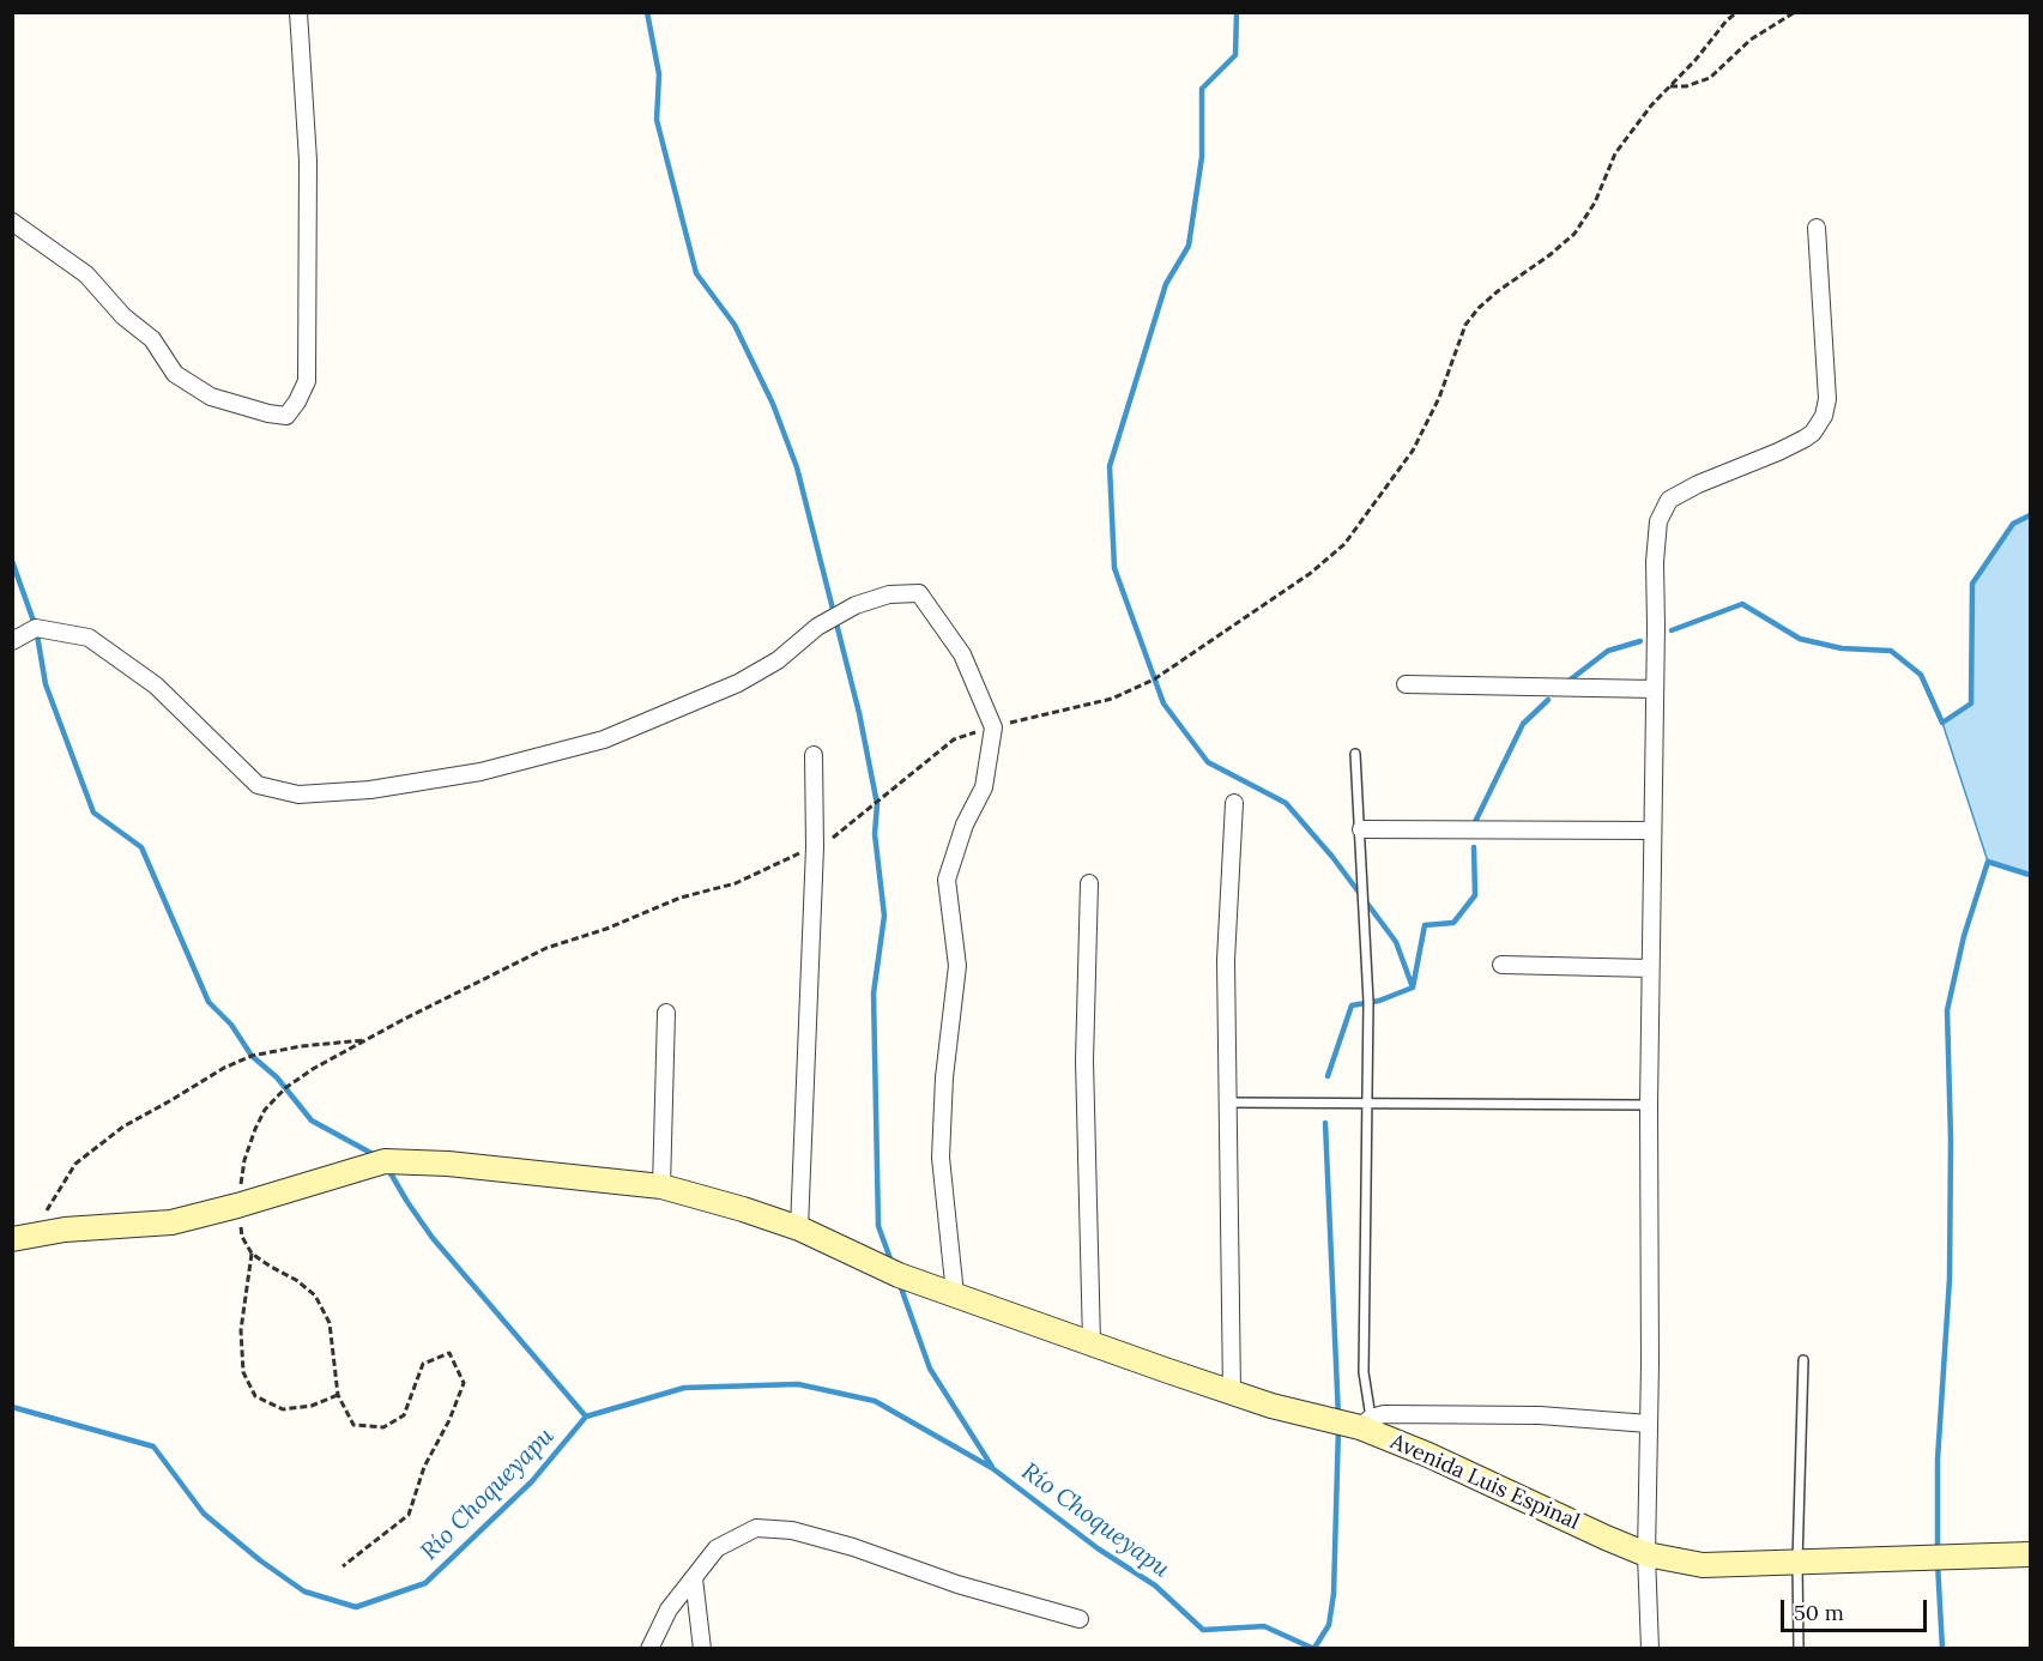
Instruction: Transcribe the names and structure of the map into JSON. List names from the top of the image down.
{
  "streets": {
    "street": ["Avenida Luis Espinal"]
  },
  "water": ["Río Choqueyapu"],
  "scale_bar": "50 m"
}
